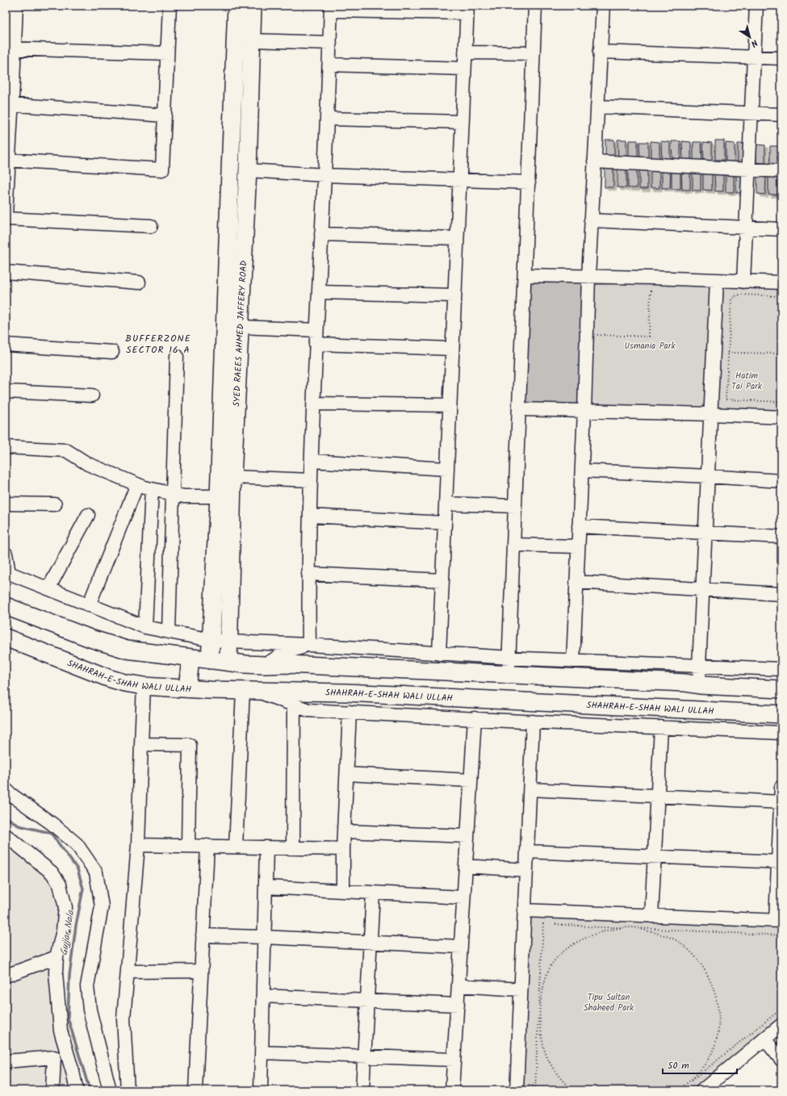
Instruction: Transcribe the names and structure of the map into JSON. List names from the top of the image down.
{
  "streets": {
    "main road": ["SYED RAEES AHMED JAFFERY ROAD", "SHAHRAH-E-SHAH WALI ULLAH"]
  },
  "districts": ["BUFFERZONE SECTOR 16 A"],
  "water": ["Gujjar Nala"],
  "parks": ["Usmania Park", "Hatim Tai Park", "Tipu Sultan Shaheed Park"],
  "scale_bar": "50 m",
  "north": "bottom right"
}
